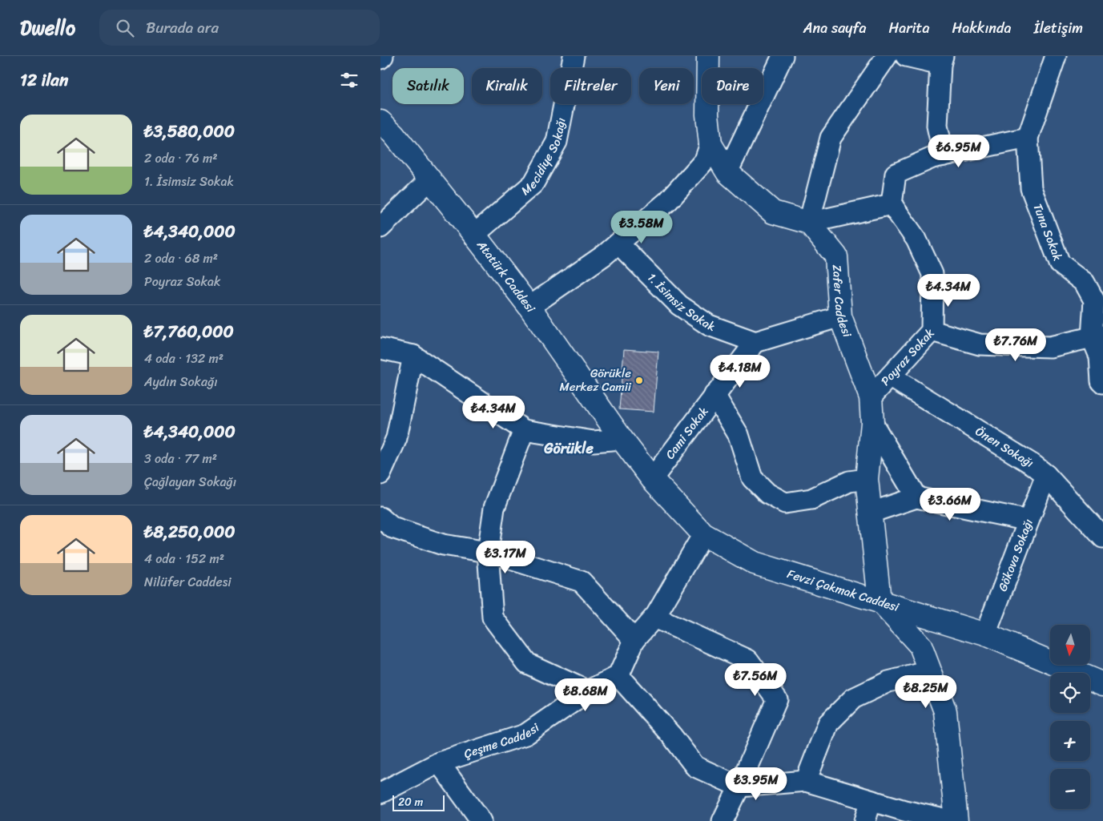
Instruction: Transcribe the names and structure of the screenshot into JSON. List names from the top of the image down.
{
  "streets": {
    "street": [
      "Mecidiye Sokağı",
      "Tuna Sokak",
      "Atatürk Caddesi",
      "1. İsimsiz Sokak",
      "Zafer Caddesi",
      "Poyraz Sokak",
      "Cami Sokak",
      "Önen Sokağı",
      "Gökova Sokağı",
      "Fevzi Çakmak Caddesi",
      "Çeşme Caddesi"
    ]
  },
  "crossings": [
    ["Mecidiye Sokağı", "Atatürk Caddesi"],
    ["Atatürk Caddesi", "Fevzi Çakmak Caddesi"],
    ["1. İsimsiz Sokak", "Cami Sokak"],
    ["Zafer Caddesi", "Poyraz Sokak"],
    ["Zafer Caddesi", "Fevzi Çakmak Caddesi"],
    ["Poyraz Sokak", "Önen Sokağı"],
    ["Cami Sokak", "Fevzi Çakmak Caddesi"],
    ["Önen Sokağı", "Gökova Sokağı"],
    ["Gökova Sokağı", "Fevzi Çakmak Caddesi"]
  ],
  "districts": ["Görükle"],
  "places": ["Görükle Merkez Camii"],
  "scale_bar": "20 m",
  "north": "bottom",
  "page": {
    "header": "Dwello",
    "search": "Burada ara",
    "nav": [
      "Ana sayfa",
      "Harita",
      "Hakkında",
      "İletişim"
    ],
    "heading": "12 ilan",
    "chip": [
      "Satılık",
      "Kiralık",
      "Filtreler",
      "Yeni",
      "Daire"
    ],
    "list": [
      {
        "name": "₺3,580,000",
        "note": "2 oda · 76 m² · 1. İsimsiz Sokak"
      },
      {
        "name": "₺4,340,000",
        "note": "2 oda · 68 m² · Poyraz Sokak"
      },
      {
        "name": "₺7,760,000",
        "note": "4 oda · 132 m² · Aydın Sokağı"
      },
      {
        "name": "₺4,340,000",
        "note": "3 oda · 77 m² · Çağlayan Sokağı"
      },
      {
        "name": "₺8,250,000",
        "note": "4 oda · 152 m² · Nilüfer Caddesi"
      }
    ],
    "price": [
      "₺6.95M",
      "₺3.58M",
      "₺4.34M",
      "₺7.76M",
      "₺4.18M",
      "₺4.34M",
      "₺3.66M",
      "₺3.17M",
      "₺7.56M",
      "₺8.25M",
      "₺8.68M",
      "₺3.95M"
    ],
    "map_buttons": ["+", "−"],
    "scale": "20 m"
  }
}
